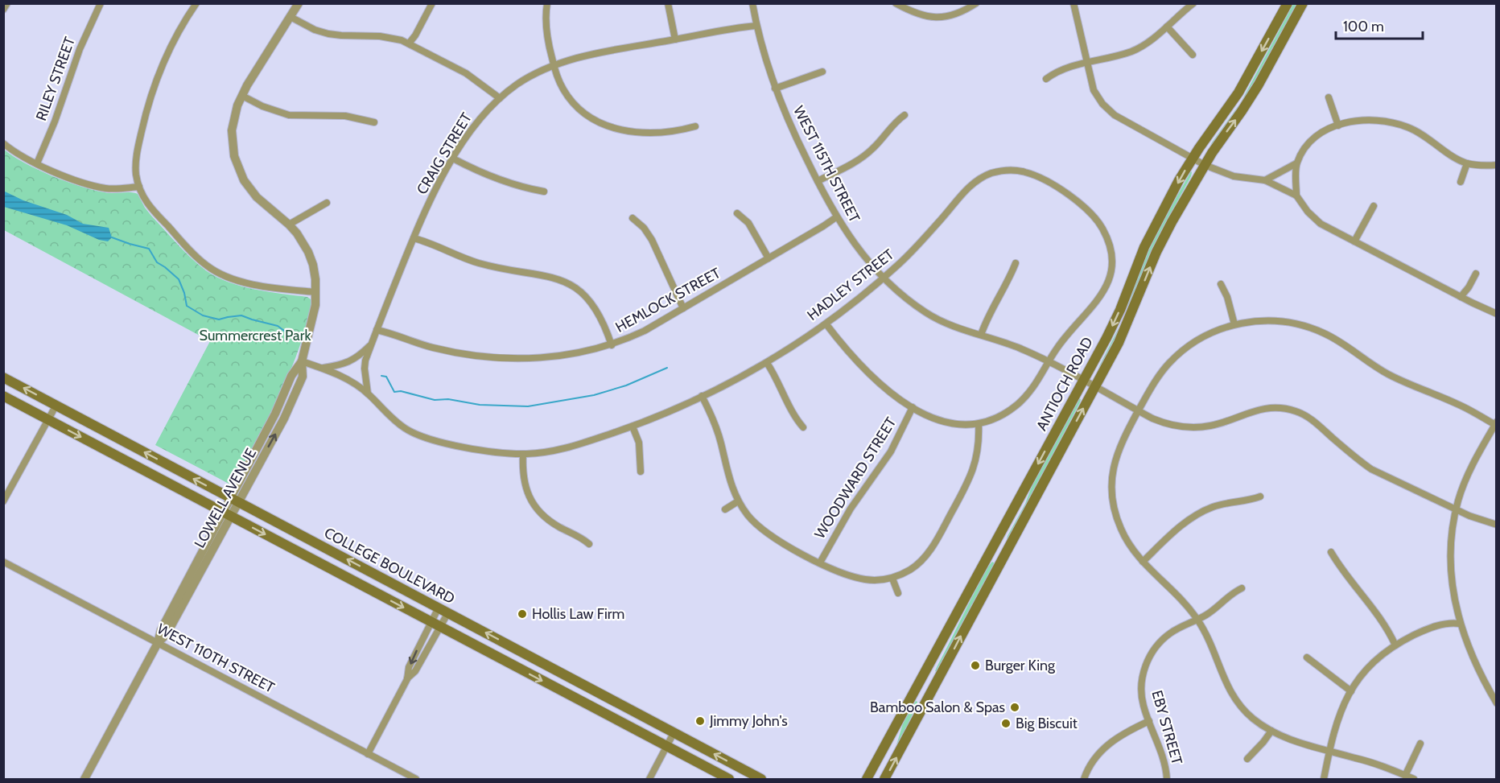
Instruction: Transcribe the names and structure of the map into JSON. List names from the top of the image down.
{
  "streets": {
    "main road": ["ANTIOCH ROAD", "COLLEGE BOULEVARD"],
    "street": [
      "RILEY STREET",
      "CRAIG STREET",
      "WEST 115TH STREET",
      "HADLEY STREET",
      "HEMLOCK STREET",
      "WOODWARD STREET",
      "LOWELL AVENUE",
      "WEST 110TH STREET",
      "EBY STREET"
    ]
  },
  "crossings": [
    ["CRAIG STREET", "WEST 115TH STREET"],
    ["CRAIG STREET", "HADLEY STREET"],
    ["CRAIG STREET", "HEMLOCK STREET"],
    ["WEST 115TH STREET", "HADLEY STREET"],
    ["WEST 115TH STREET", "HEMLOCK STREET"],
    ["WEST 115TH STREET", "ANTIOCH ROAD"],
    ["HADLEY STREET", "LOWELL AVENUE"],
    ["LOWELL AVENUE", "COLLEGE BOULEVARD"],
    ["LOWELL AVENUE", "WEST 110TH STREET"]
  ],
  "parks": ["Summercrest Park"],
  "places": [
    "Hollis Law Firm",
    "Burger King",
    "Bamboo Salon & Spas",
    "Jimmy John's",
    "Big Biscuit"
  ],
  "scale_bar": "100 m"
}
